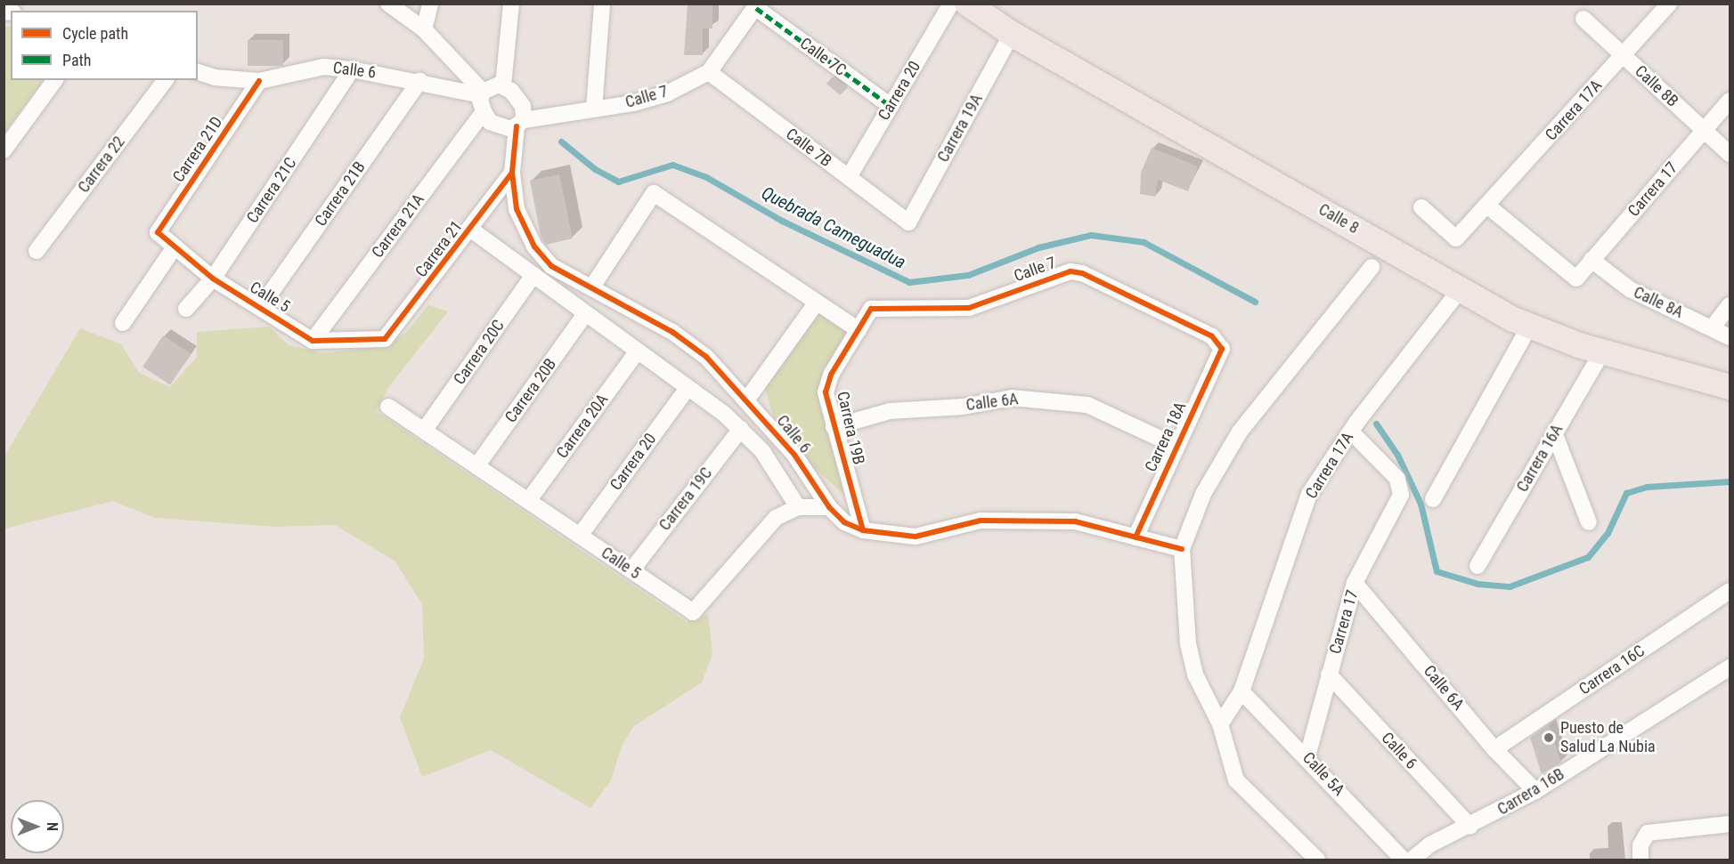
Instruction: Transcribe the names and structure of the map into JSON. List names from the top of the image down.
{
  "streets": {
    "main road": ["Calle 8"],
    "street": [
      "Calle 7C",
      "Calle 6",
      "Calle 8B",
      "Carrera 20",
      "Calle 7",
      "Carrera 17A",
      "Carrera 19A",
      "Calle 7B",
      "Carrera 21D",
      "Carrera 22",
      "Carrera 17",
      "Carrera 21C",
      "Carrera 21B",
      "Carrera 21A",
      "Carrera 21",
      "Calle 5",
      "Calle 8A",
      "Carrera 20C",
      "Carrera 20B",
      "Calle 6A",
      "Carrera 20A",
      "Carrera 19B",
      "Carrera 18A",
      "Carrera 16A",
      "Carrera 19C",
      "Carrera 16C",
      "Calle 5A",
      "Carrera 16B"
    ]
  },
  "crossings": [
    ["Calle 7C", "Carrera 20"],
    ["Calle 7C", "Calle 7"],
    ["Calle 6", "Calle 7"],
    ["Calle 6", "Carrera 21D"],
    ["Calle 6", "Carrera 17"],
    ["Calle 6", "Carrera 21C"],
    ["Calle 6", "Carrera 21B"],
    ["Calle 6", "Carrera 21A"],
    ["Calle 6", "Carrera 21"],
    ["Calle 6", "Carrera 19B"],
    ["Calle 6", "Carrera 18A"],
    ["Calle 6", "Carrera 16B"],
    ["Calle 8B", "Carrera 17A"],
    ["Calle 8B", "Carrera 17"],
    ["Carrera 20", "Calle 7B"],
    ["Carrera 20", "Calle 5"],
    ["Calle 7", "Calle 7B"],
    ["Calle 7", "Carrera 21A"],
    ["Calle 7", "Carrera 19B"],
    ["Calle 7", "Carrera 18A"],
    ["Carrera 17A", "Carrera 17"],
    ["Carrera 17A", "Calle 8"],
    ["Carrera 17A", "Calle 5A"],
    ["Carrera 19A", "Calle 7B"],
    ["Carrera 19A", "Calle 8"],
    ["Carrera 21D", "Calle 5"],
    ["Carrera 17", "Calle 8A"],
    ["Carrera 17", "Calle 6A"],
    ["Carrera 17", "Calle 5A"],
    ["Carrera 21C", "Calle 5"],
    ["Carrera 21B", "Calle 5"],
    ["Calle 8", "Carrera 16A"],
    ["Carrera 21A", "Carrera 21"],
    ["Carrera 21A", "Calle 5"],
    ["Carrera 21", "Calle 5"],
    ["Calle 5", "Carrera 20C"],
    ["Calle 5", "Carrera 20B"],
    ["Calle 5", "Carrera 20A"],
    ["Calle 5", "Carrera 19C"],
    ["Calle 6A", "Carrera 19B"],
    ["Calle 6A", "Carrera 18A"],
    ["Calle 6A", "Carrera 16C"],
    ["Calle 6A", "Carrera 16B"]
  ],
  "water": ["Quebrada Cameguadua"],
  "places": ["Puesto de Salud La Nubia"],
  "legend": ["Cycle path", "Path"],
  "north": "right"
}
